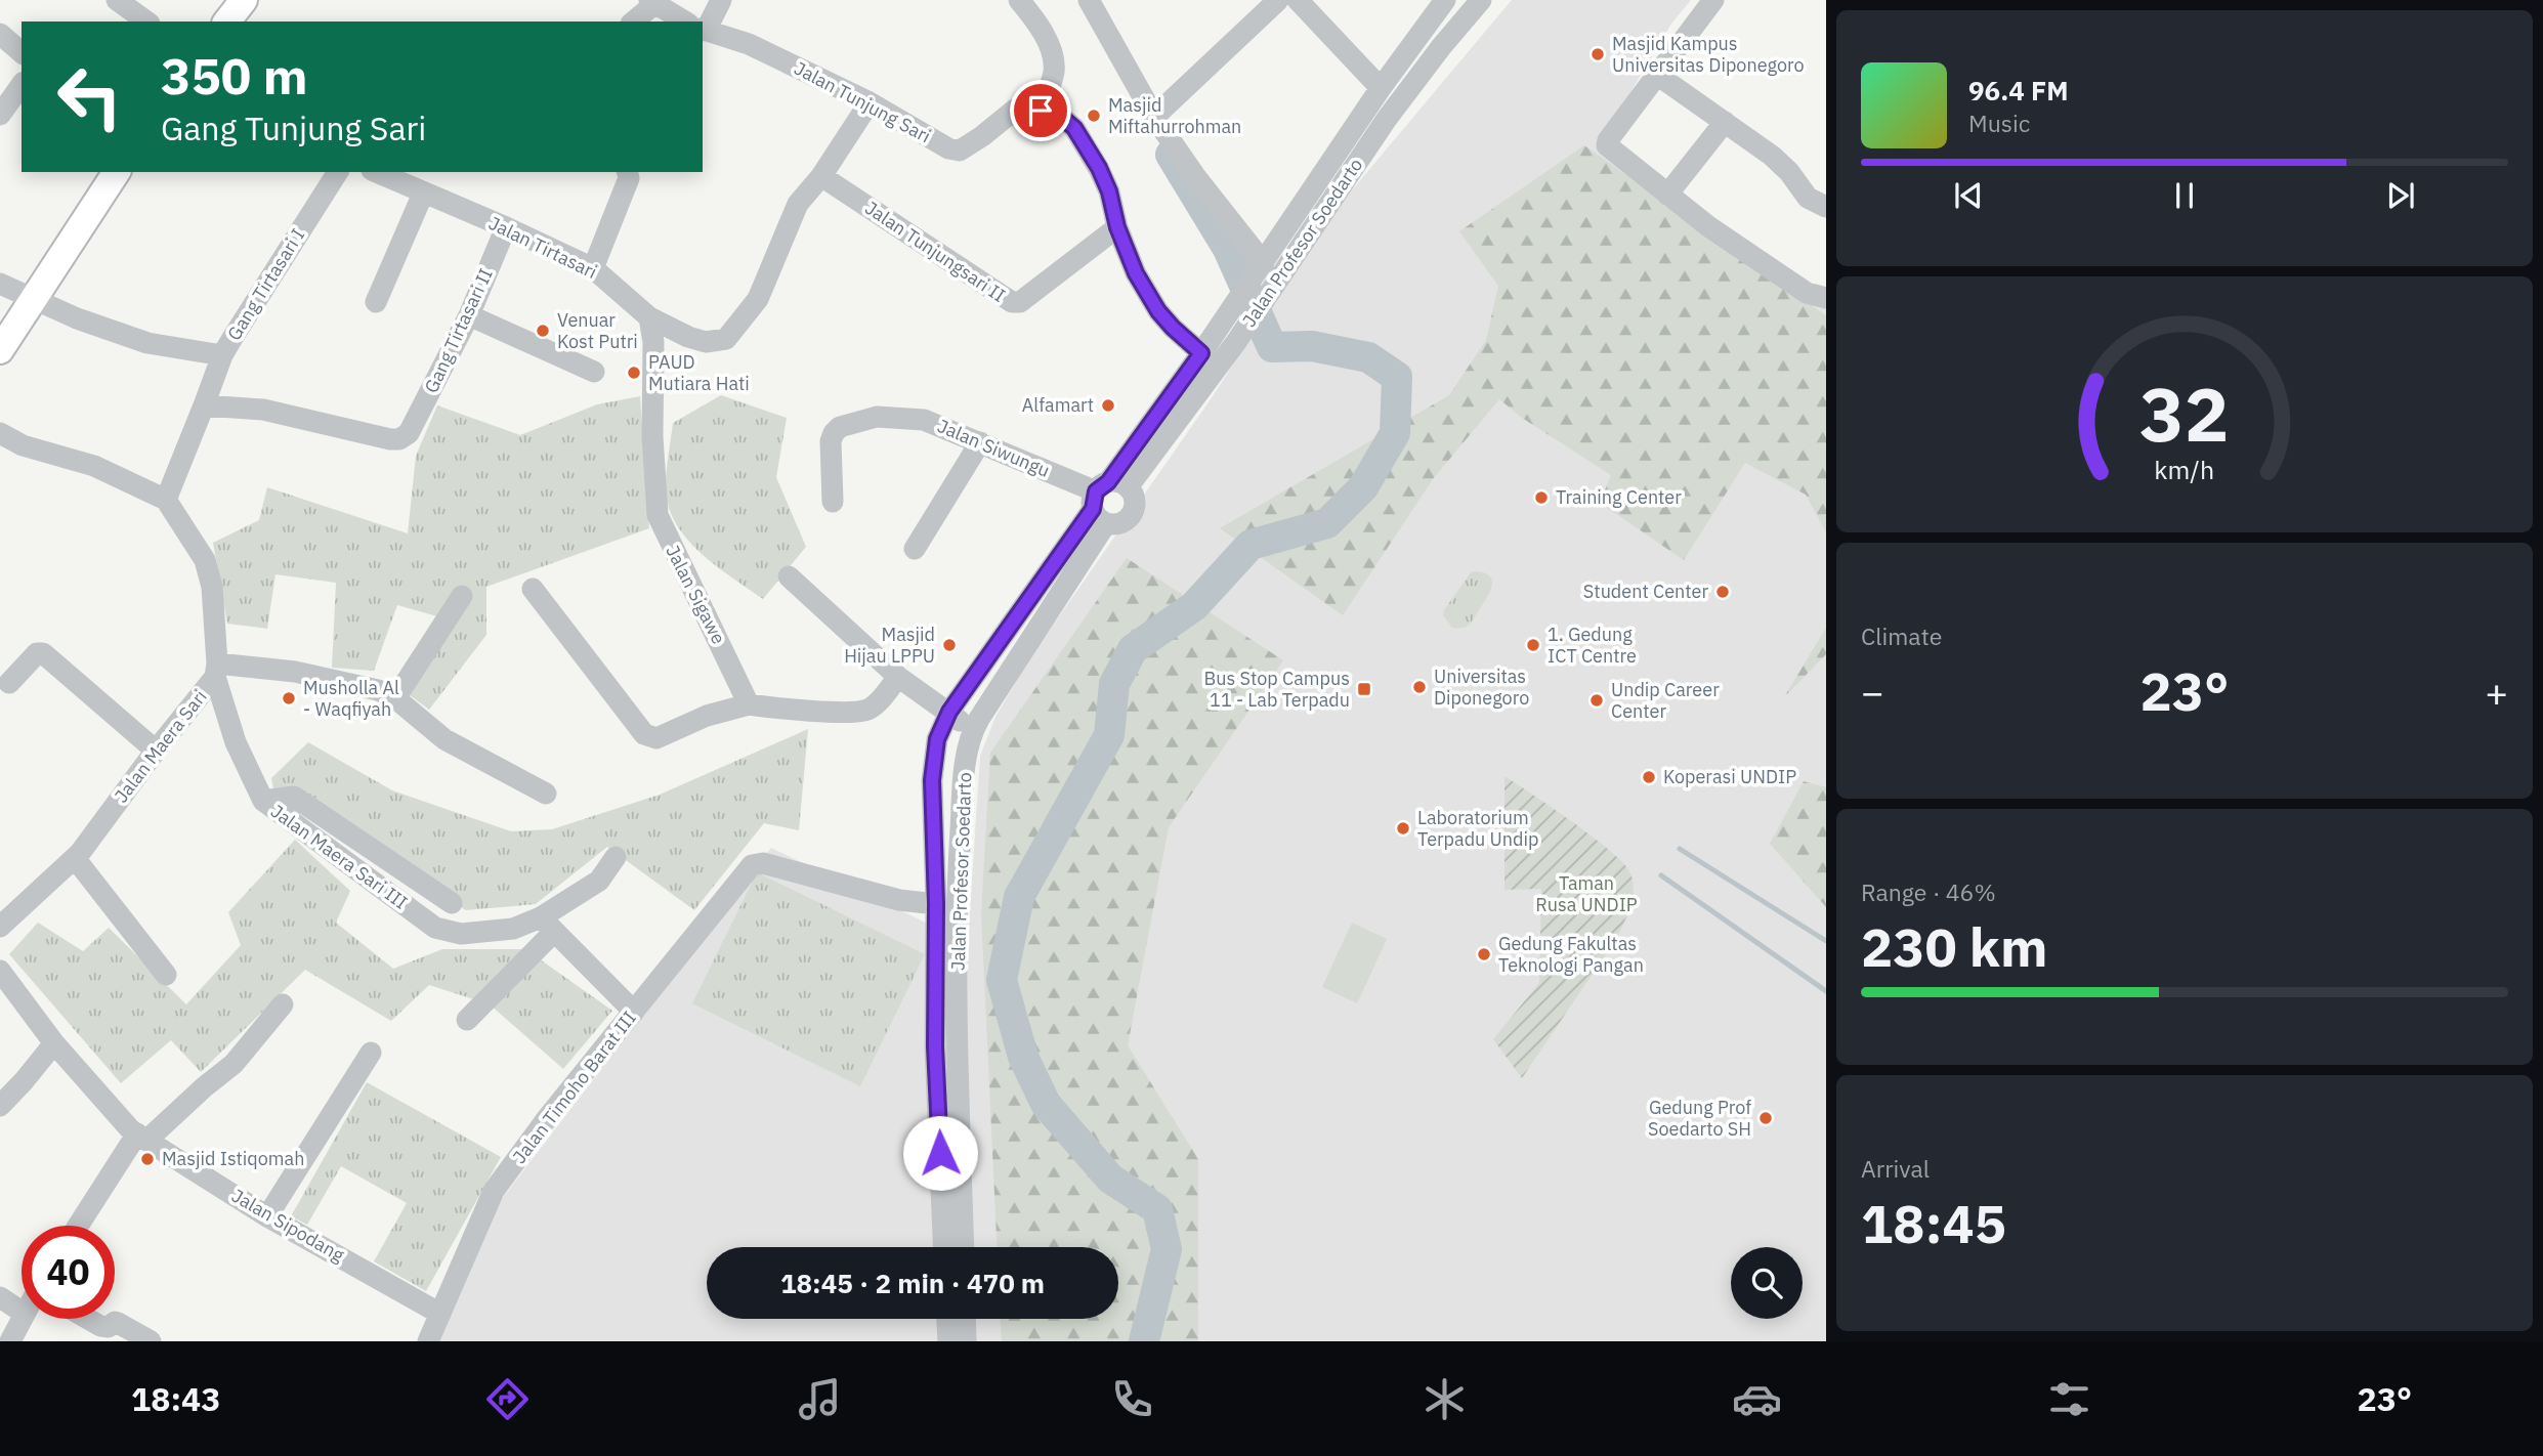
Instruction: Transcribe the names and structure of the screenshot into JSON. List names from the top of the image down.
{
  "streets": {
    "street": [
      "Jalan Tunjung Sari",
      "Jalan Profesor Soedarto",
      "Jalan Tirtasari",
      "Jalan Tunjungsari II",
      "Gang Tirtasari I",
      "Gang Tirtasari II",
      "Jalan Siwungu",
      "Jalan Sigawe",
      "Jalan Maera Sari",
      "Jalan Maera Sari III",
      "Jalan Timoho Barat III",
      "Jalan Sipodang"
    ]
  },
  "crossings": [
    ["Jalan Tunjung Sari", "Jalan Tirtasari"],
    ["Jalan Profesor Soedarto", "Jalan Siwungu"],
    ["Jalan Profesor Soedarto", "Jalan Timoho Barat III"],
    ["Jalan Tirtasari", "Jalan Tunjungsari II"],
    ["Jalan Tirtasari", "Gang Tirtasari II"],
    ["Jalan Tirtasari", "Jalan Sigawe"],
    ["Gang Tirtasari I", "Gang Tirtasari II"],
    ["Jalan Maera Sari", "Jalan Maera Sari III"],
    ["Jalan Timoho Barat III", "Jalan Sipodang"]
  ],
  "parks": ["Taman Rusa UNDIP"],
  "places": {
    "other": [
      "Masjid Kampus Universitas Diponegoro",
      "Masjid Miftahurrohman",
      "Venuar Kost Putri",
      "PAUD Mutiara Hati",
      "Alfamart",
      "Training Center",
      "Student Center",
      "Masjid Hijau LPPU",
      "1. Gedung ICT Centre",
      "Universitas Diponegoro",
      "Musholla Al - Waqfiyah",
      "Undip Career Center",
      "Koperasi UNDIP",
      "Laboratorium Terpadu Undip",
      "Gedung Fakultas Teknologi Pangan",
      "Gedung Prof Soedarto SH",
      "Masjid Istiqomah"
    ],
    "transit": ["Bus Stop Campus 11 - Lab Terpadu"]
  },
  "page": {
    "turn": ["350 m", "Gang Tunjung Sari"],
    "song": ["96.4 FM", "Music"],
    "tile": [
      "Climate",
      ["Range · 46%", "230 km"],
      ["Arrival", "18:45"]
    ],
    "heat": ["−", "23°", "+"],
    "limit": "40",
    "trip": "18:45 · 2 min · 470 m",
    "tabs": ["18:43", "23°"],
    "gauge": ["32", "km/h"]
  }
}
